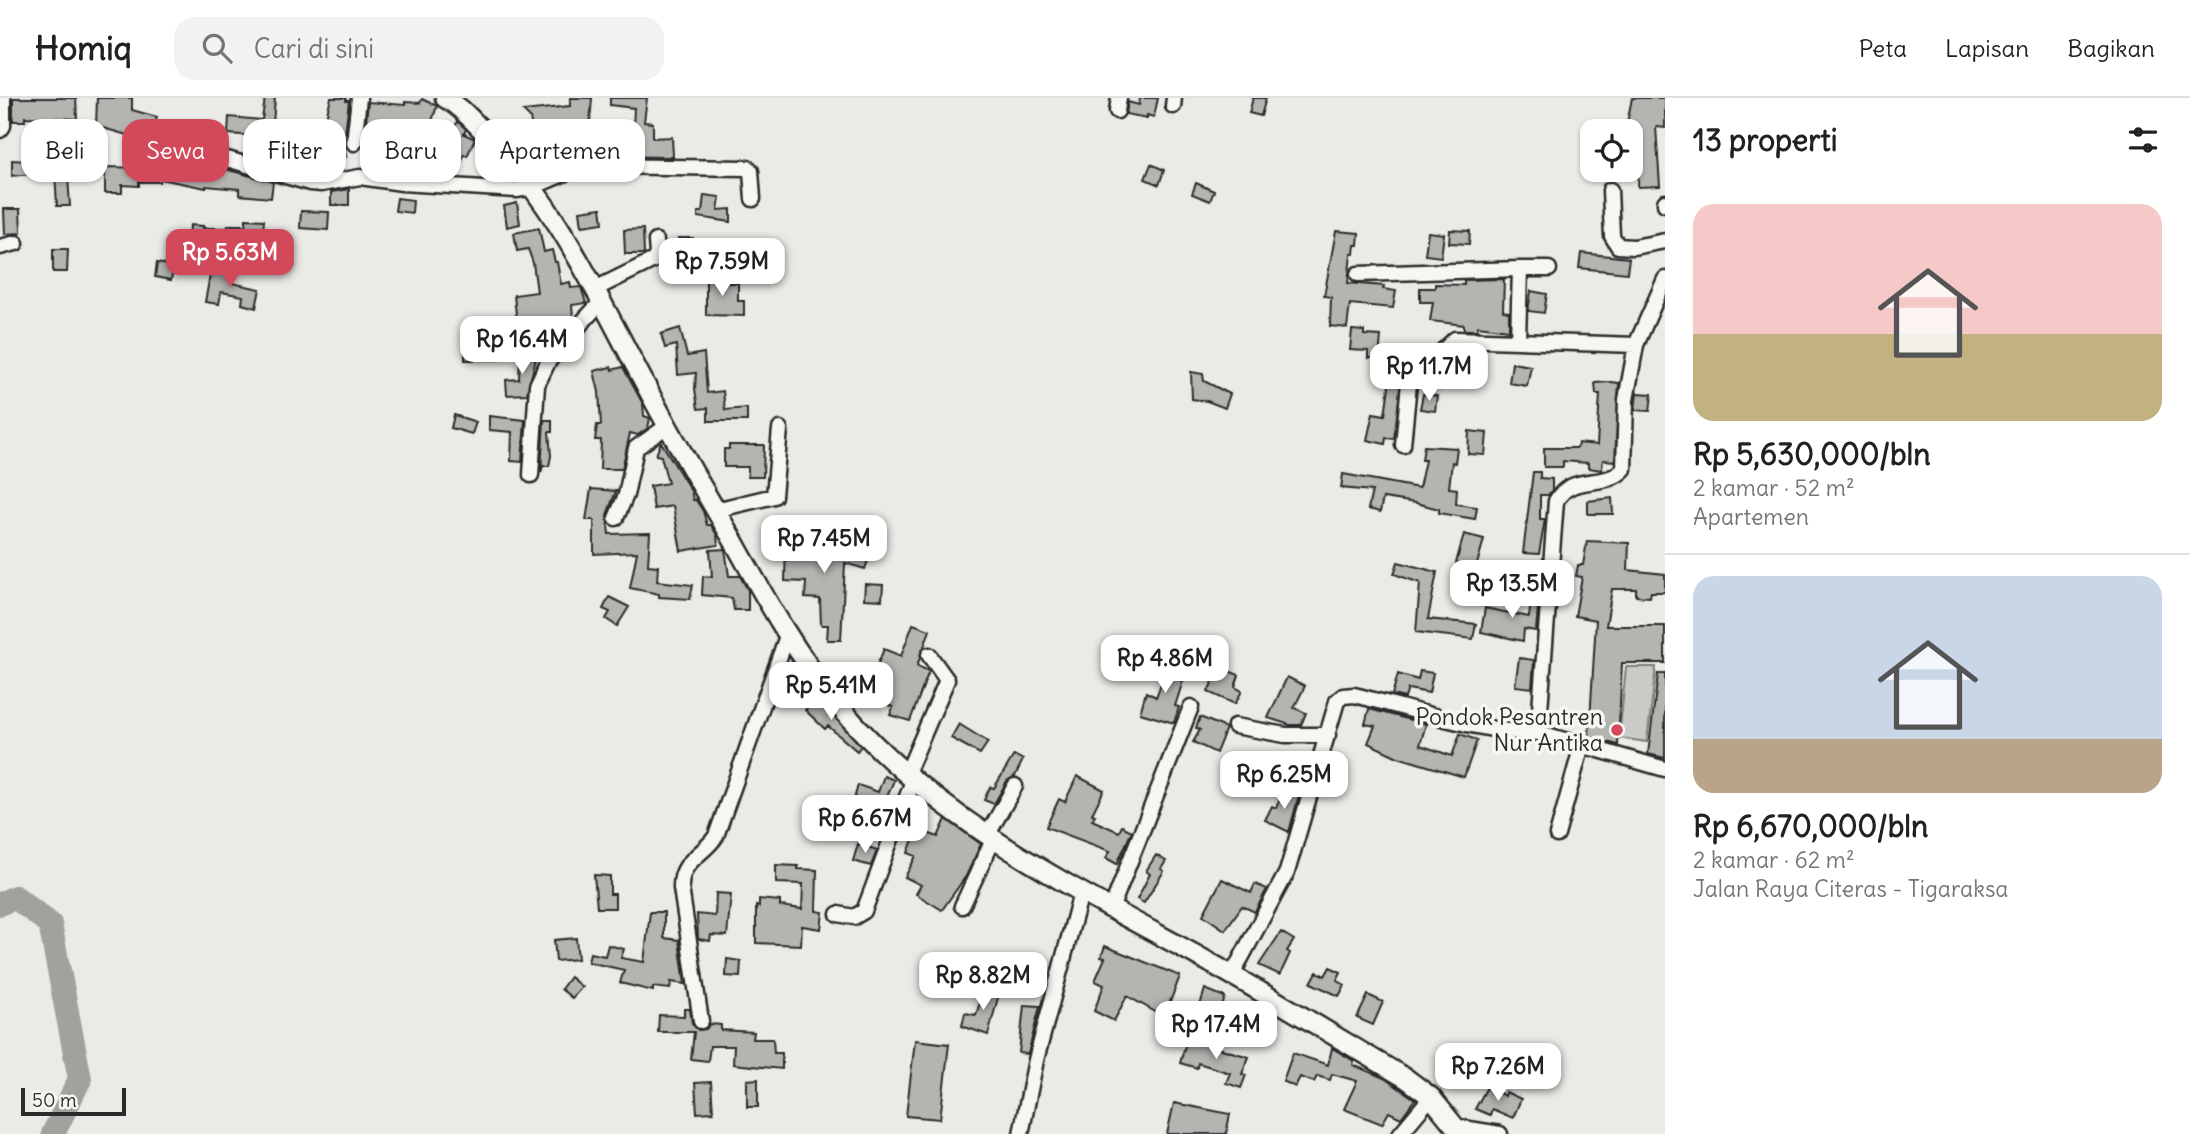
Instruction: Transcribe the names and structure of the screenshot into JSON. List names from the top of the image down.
{
  "places": ["Pondok Pesantren Nur Antika"],
  "scale_bar": "50 m",
  "page": {
    "header": "Homiq",
    "search": "Cari di sini",
    "nav": ["Peta", "Lapisan", "Bagikan"],
    "heading": "13 properti",
    "chip": [
      "Beli",
      "Sewa",
      "Filter",
      "Baru",
      "Apartemen"
    ],
    "list": [
      {
        "name": "Rp 5,630,000/bln",
        "note": "2 kamar · 52 m² · Apartemen"
      },
      {
        "name": "Rp 6,670,000/bln",
        "note": "2 kamar · 62 m² · Jalan Raya Citeras - Tigaraksa"
      }
    ],
    "price": [
      "Rp 5.63M",
      "Rp 7.59M",
      "Rp 16.4M",
      "Rp 11.7M",
      "Rp 7.45M",
      "Rp 13.5M",
      "Rp 4.86M",
      "Rp 5.41M",
      "Rp 6.25M",
      "Rp 6.67M",
      "Rp 8.82M",
      "Rp 17.4M",
      "Rp 7.26M"
    ],
    "scale": "50 m"
  }
}
